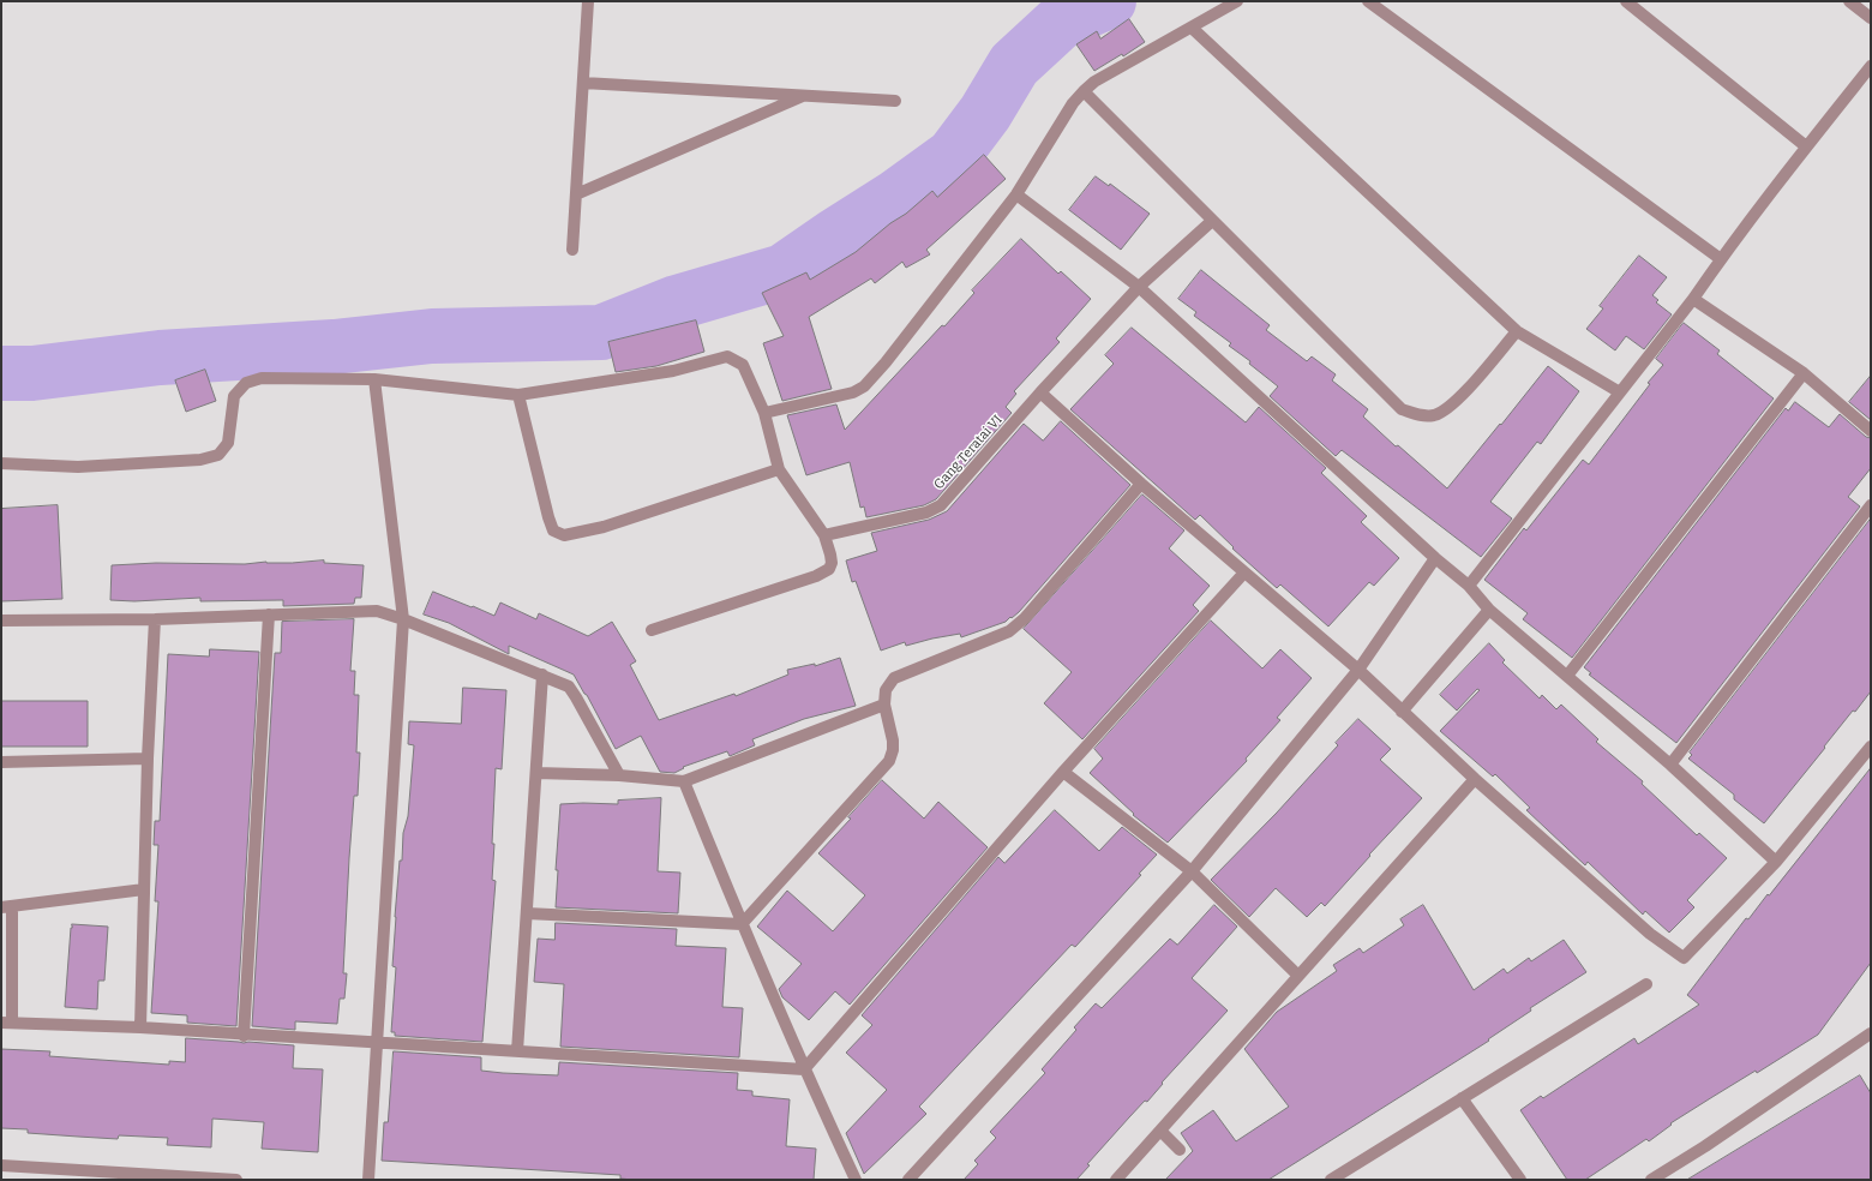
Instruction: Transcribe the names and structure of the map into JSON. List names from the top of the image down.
{
  "streets": {
    "street": ["Gang Teratai VI"]
  }
}
